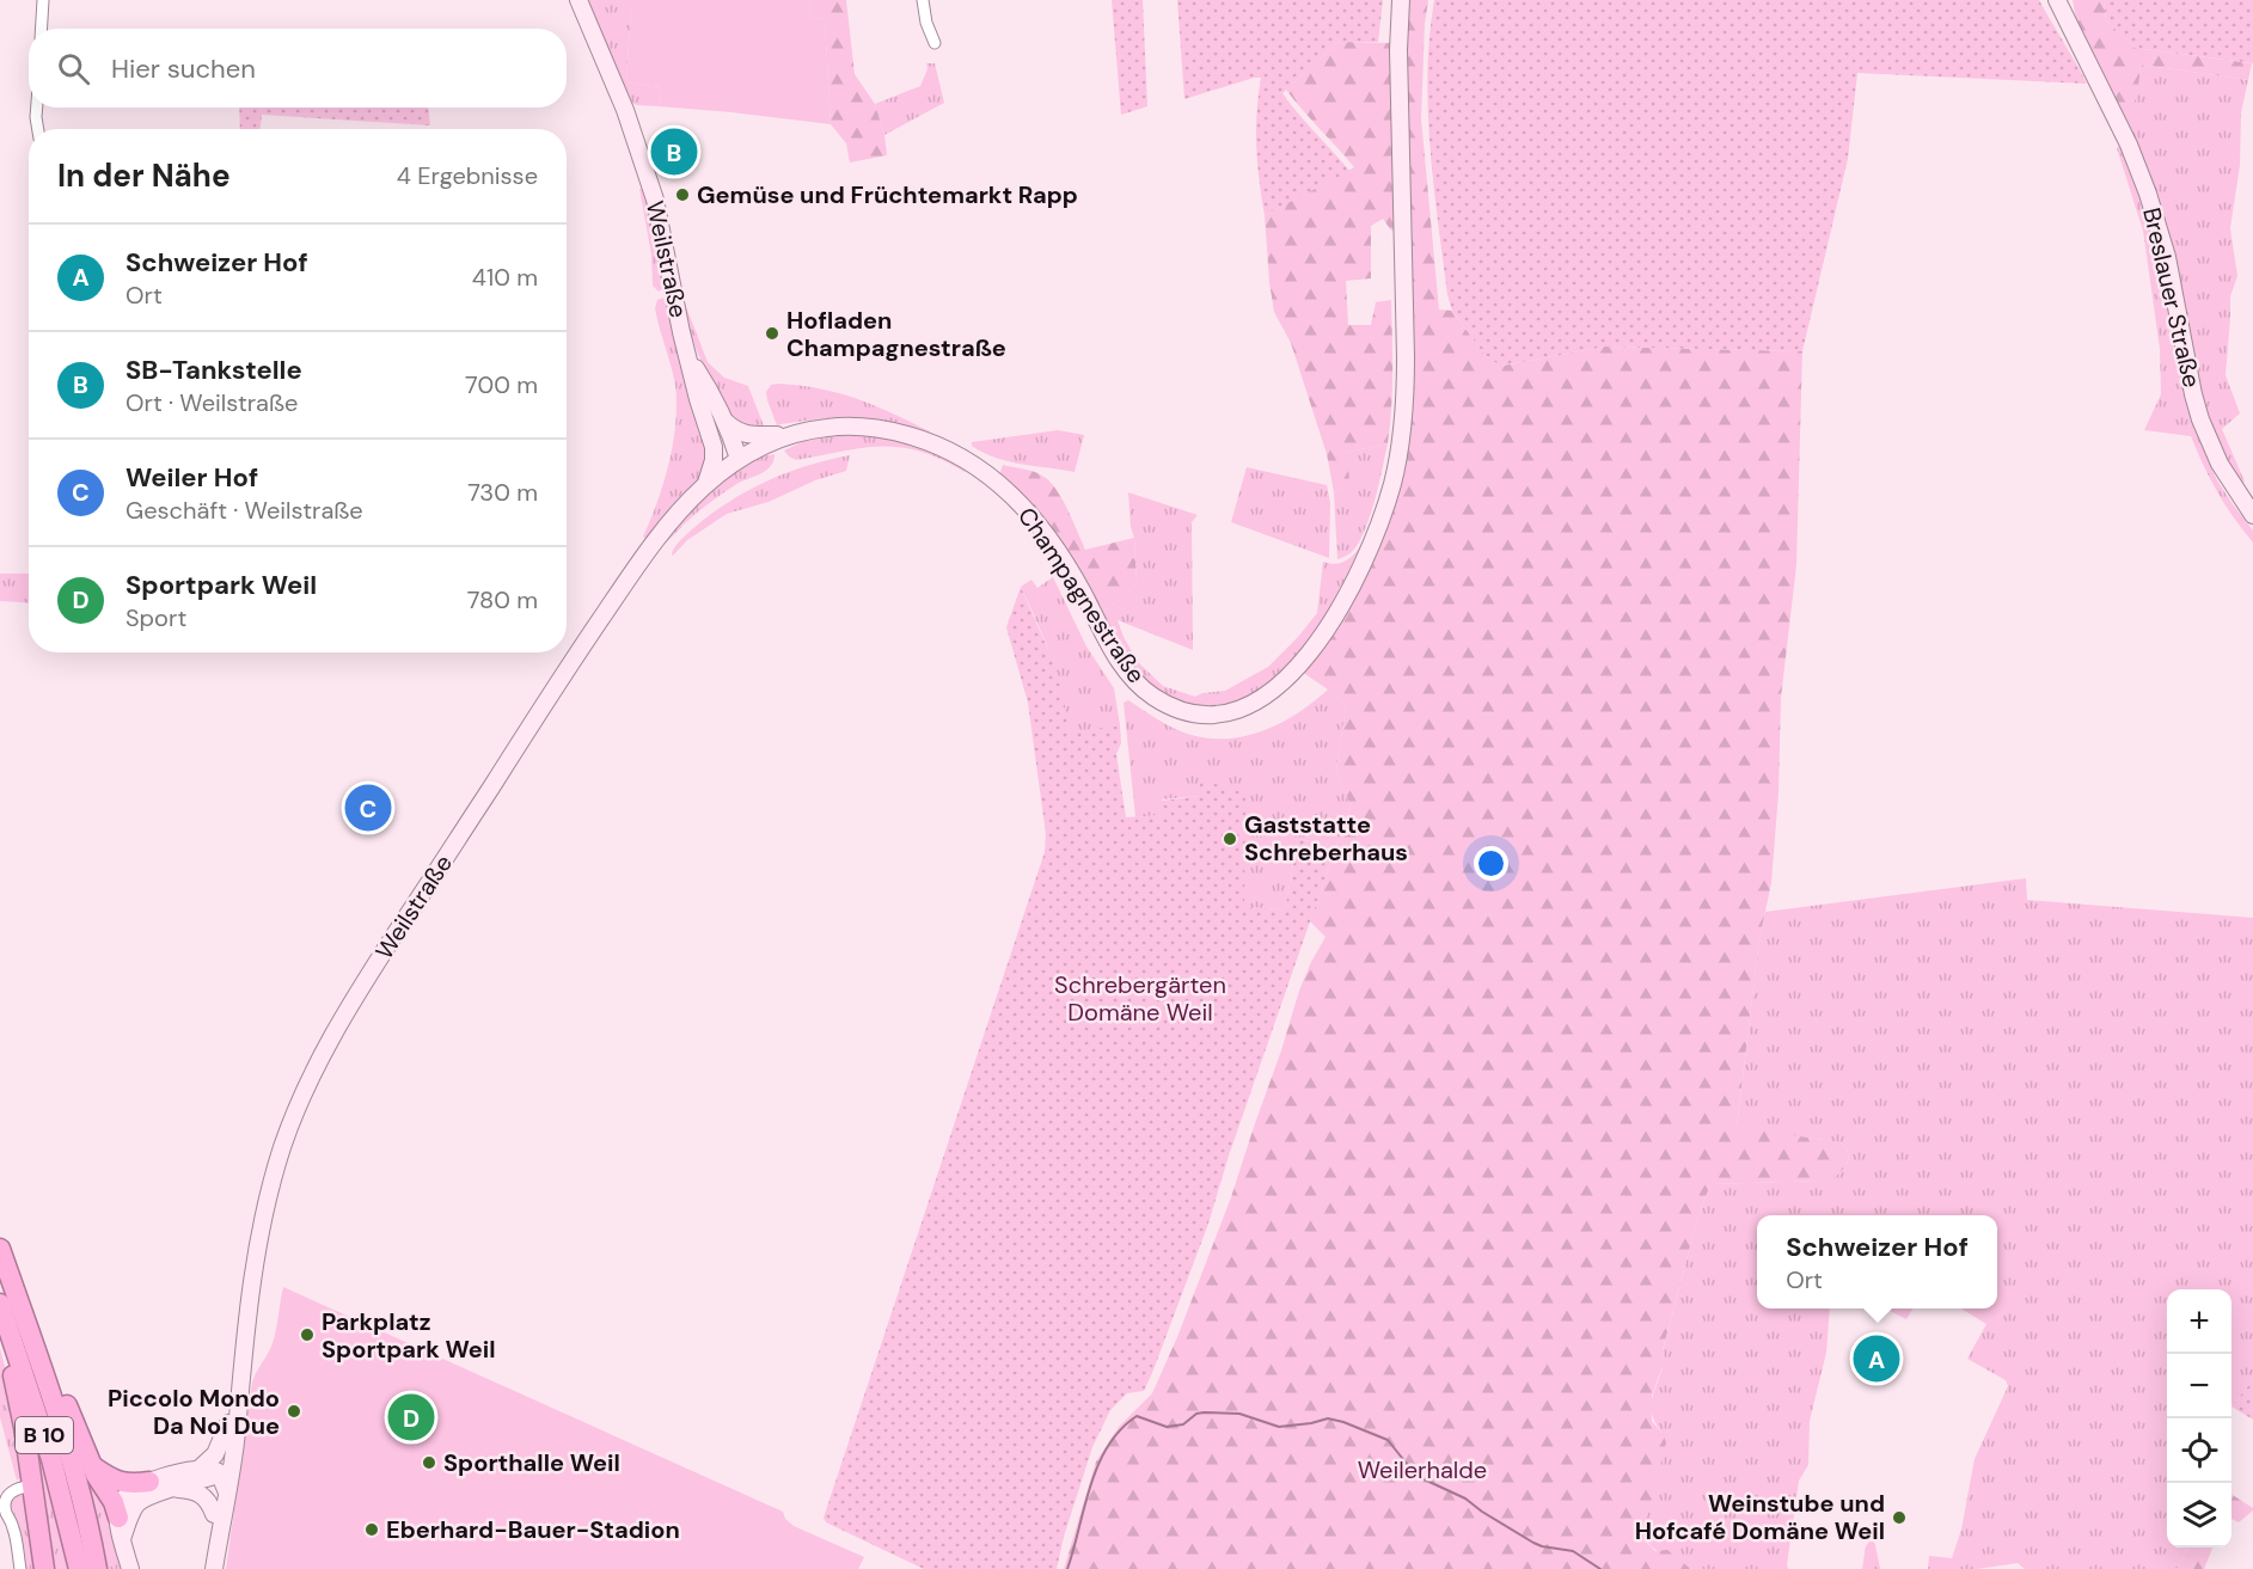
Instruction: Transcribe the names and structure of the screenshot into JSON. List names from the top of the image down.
{
  "streets": {
    "highway": ["B 10"],
    "main road": ["Weilstraße", "Breslauer Straße", "Champagnestraße"]
  },
  "crossings": [
    ["Weilstraße", "Champagnestraße"]
  ],
  "parks": ["Schrebergärten Domäne Weil", "Weilerhalde"],
  "places": [
    "Gemüse und Früchtemarkt Rapp",
    "Hofladen Champagnestraße",
    "Gaststatte Schreberhaus",
    "Parkplatz Sportpark Weil",
    "Piccolo Mondo Da Noi Due",
    "Sporthalle Weil",
    "Weinstube und Hofcafé Domäne Weil",
    "Eberhard-Bauer-Stadion"
  ],
  "page": {
    "search": "Hier suchen",
    "pins": [
      "B",
      "C",
      "A",
      "D"
    ],
    "heading": ["In der Nähe", "4 Ergebnisse"],
    "list": [
      {
        "mark": "A",
        "name": "Schweizer Hof",
        "note": "Ort",
        "value": "410 m"
      },
      {
        "mark": "B",
        "name": "SB-Tankstelle",
        "note": "Ort · Weilstraße",
        "value": "700 m"
      },
      {
        "mark": "C",
        "name": "Weiler Hof",
        "note": "Geschäft · Weilstraße",
        "value": "730 m"
      },
      {
        "mark": "D",
        "name": "Sportpark Weil",
        "note": "Sport",
        "value": "780 m"
      }
    ],
    "popup": ["Schweizer Hof", "Ort"],
    "map_buttons": ["+", "−"]
  }
}
